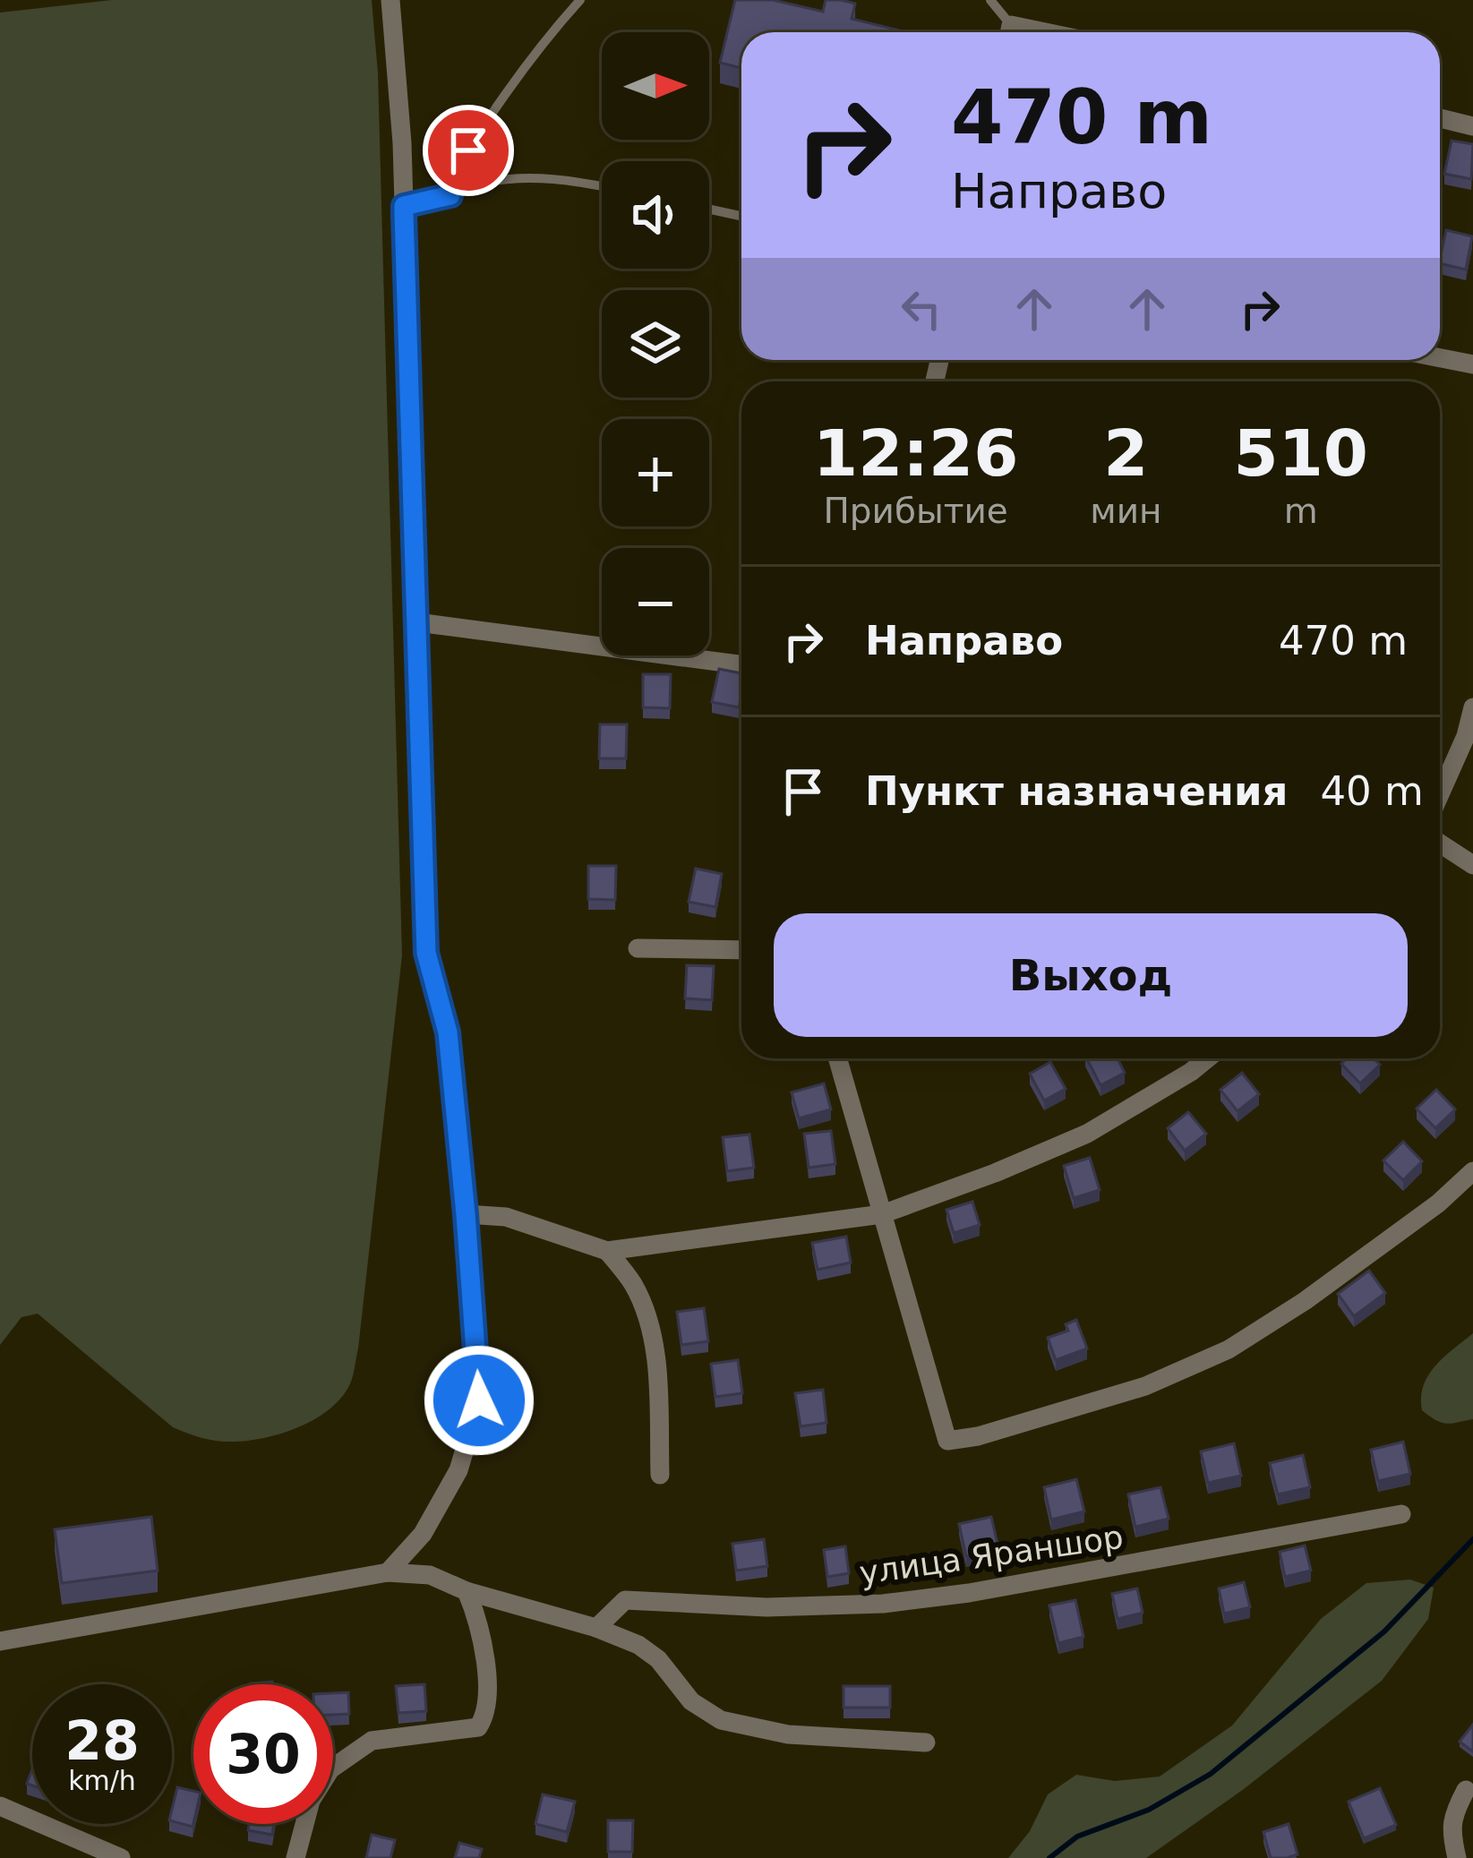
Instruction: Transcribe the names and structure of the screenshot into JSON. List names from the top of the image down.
{
  "streets": {
    "street": ["улица Яраншор"]
  },
  "north": "right",
  "page": {
    "map_buttons": ["+", "−"],
    "turn": ["470 m", "Направо"],
    "eta": [
      "12:26",
      "Прибытие",
      "2",
      "мин",
      "510",
      "m"
    ],
    "list": [
      {
        "name": "Направо",
        "value": "470 m"
      },
      {
        "name": "Пункт назначения",
        "value": "40 m"
      }
    ],
    "buttons": "Выход",
    "speed": "28 km/h",
    "limit": "30"
  }
}
